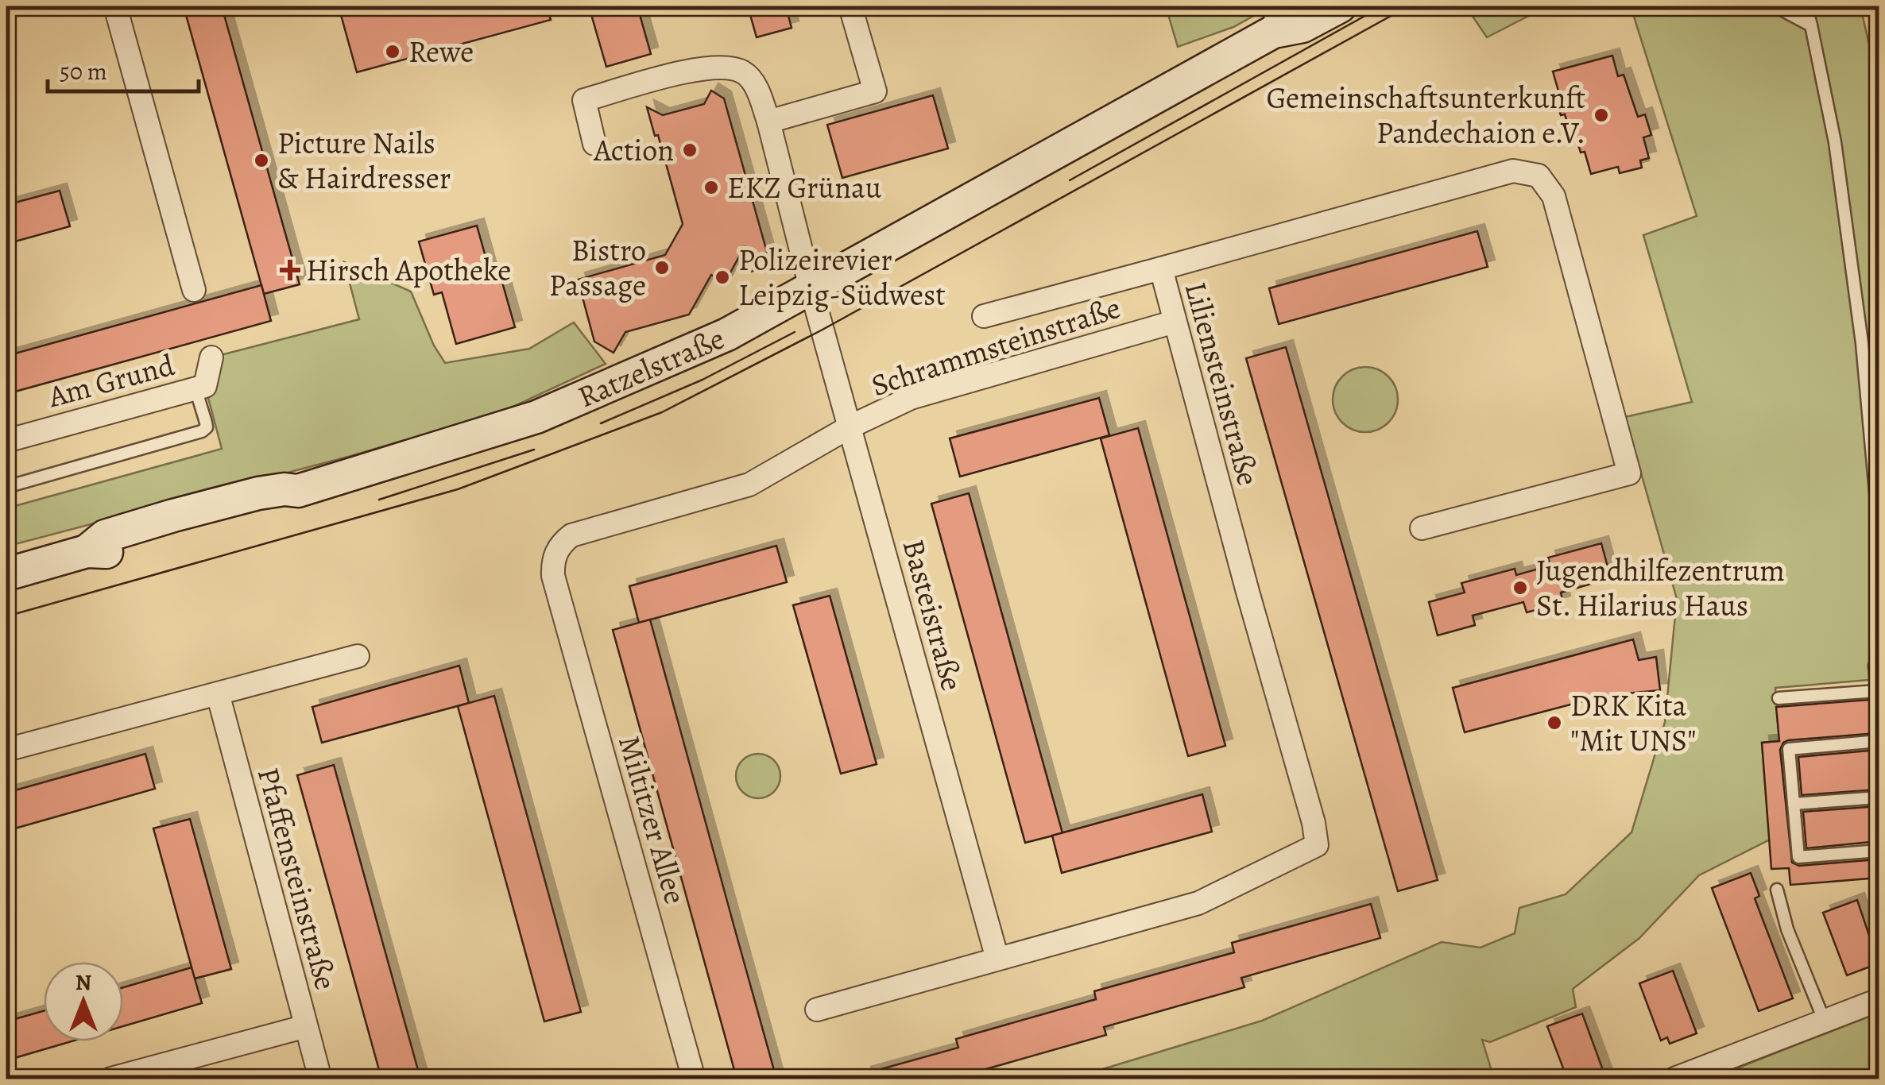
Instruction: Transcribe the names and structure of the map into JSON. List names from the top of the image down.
{
  "streets": {
    "main road": ["Ratzelstraße"],
    "street": [
      "Schrammsteinstraße",
      "Am Grund",
      "Liliensteinstraße",
      "Basteistraße",
      "Miltitzer Allee",
      "Pfaffensteinstraße"
    ]
  },
  "crossings": [
    ["Schrammsteinstraße", "Liliensteinstraße"],
    ["Schrammsteinstraße", "Basteistraße"],
    ["Schrammsteinstraße", "Miltitzer Allee"],
    ["Ratzelstraße", "Basteistraße"],
    ["Liliensteinstraße", "Basteistraße"]
  ],
  "places": {
    "other": [
      "Rewe",
      "Gemeinschaftsunterkunft Pandechaion e.V.",
      "Action",
      "Picture Nails & Hairdresser",
      "EKZ Grünau",
      "Bistro Passage",
      "Polizeirevier Leipzig-Südwest",
      "Jugendhilfezentrum St. Hilarius Haus",
      "DRK Kita \"Mit UNS\""
    ],
    "health": ["Hirsch Apotheke"]
  },
  "scale_bar": "50 m",
  "north": "top"
}
